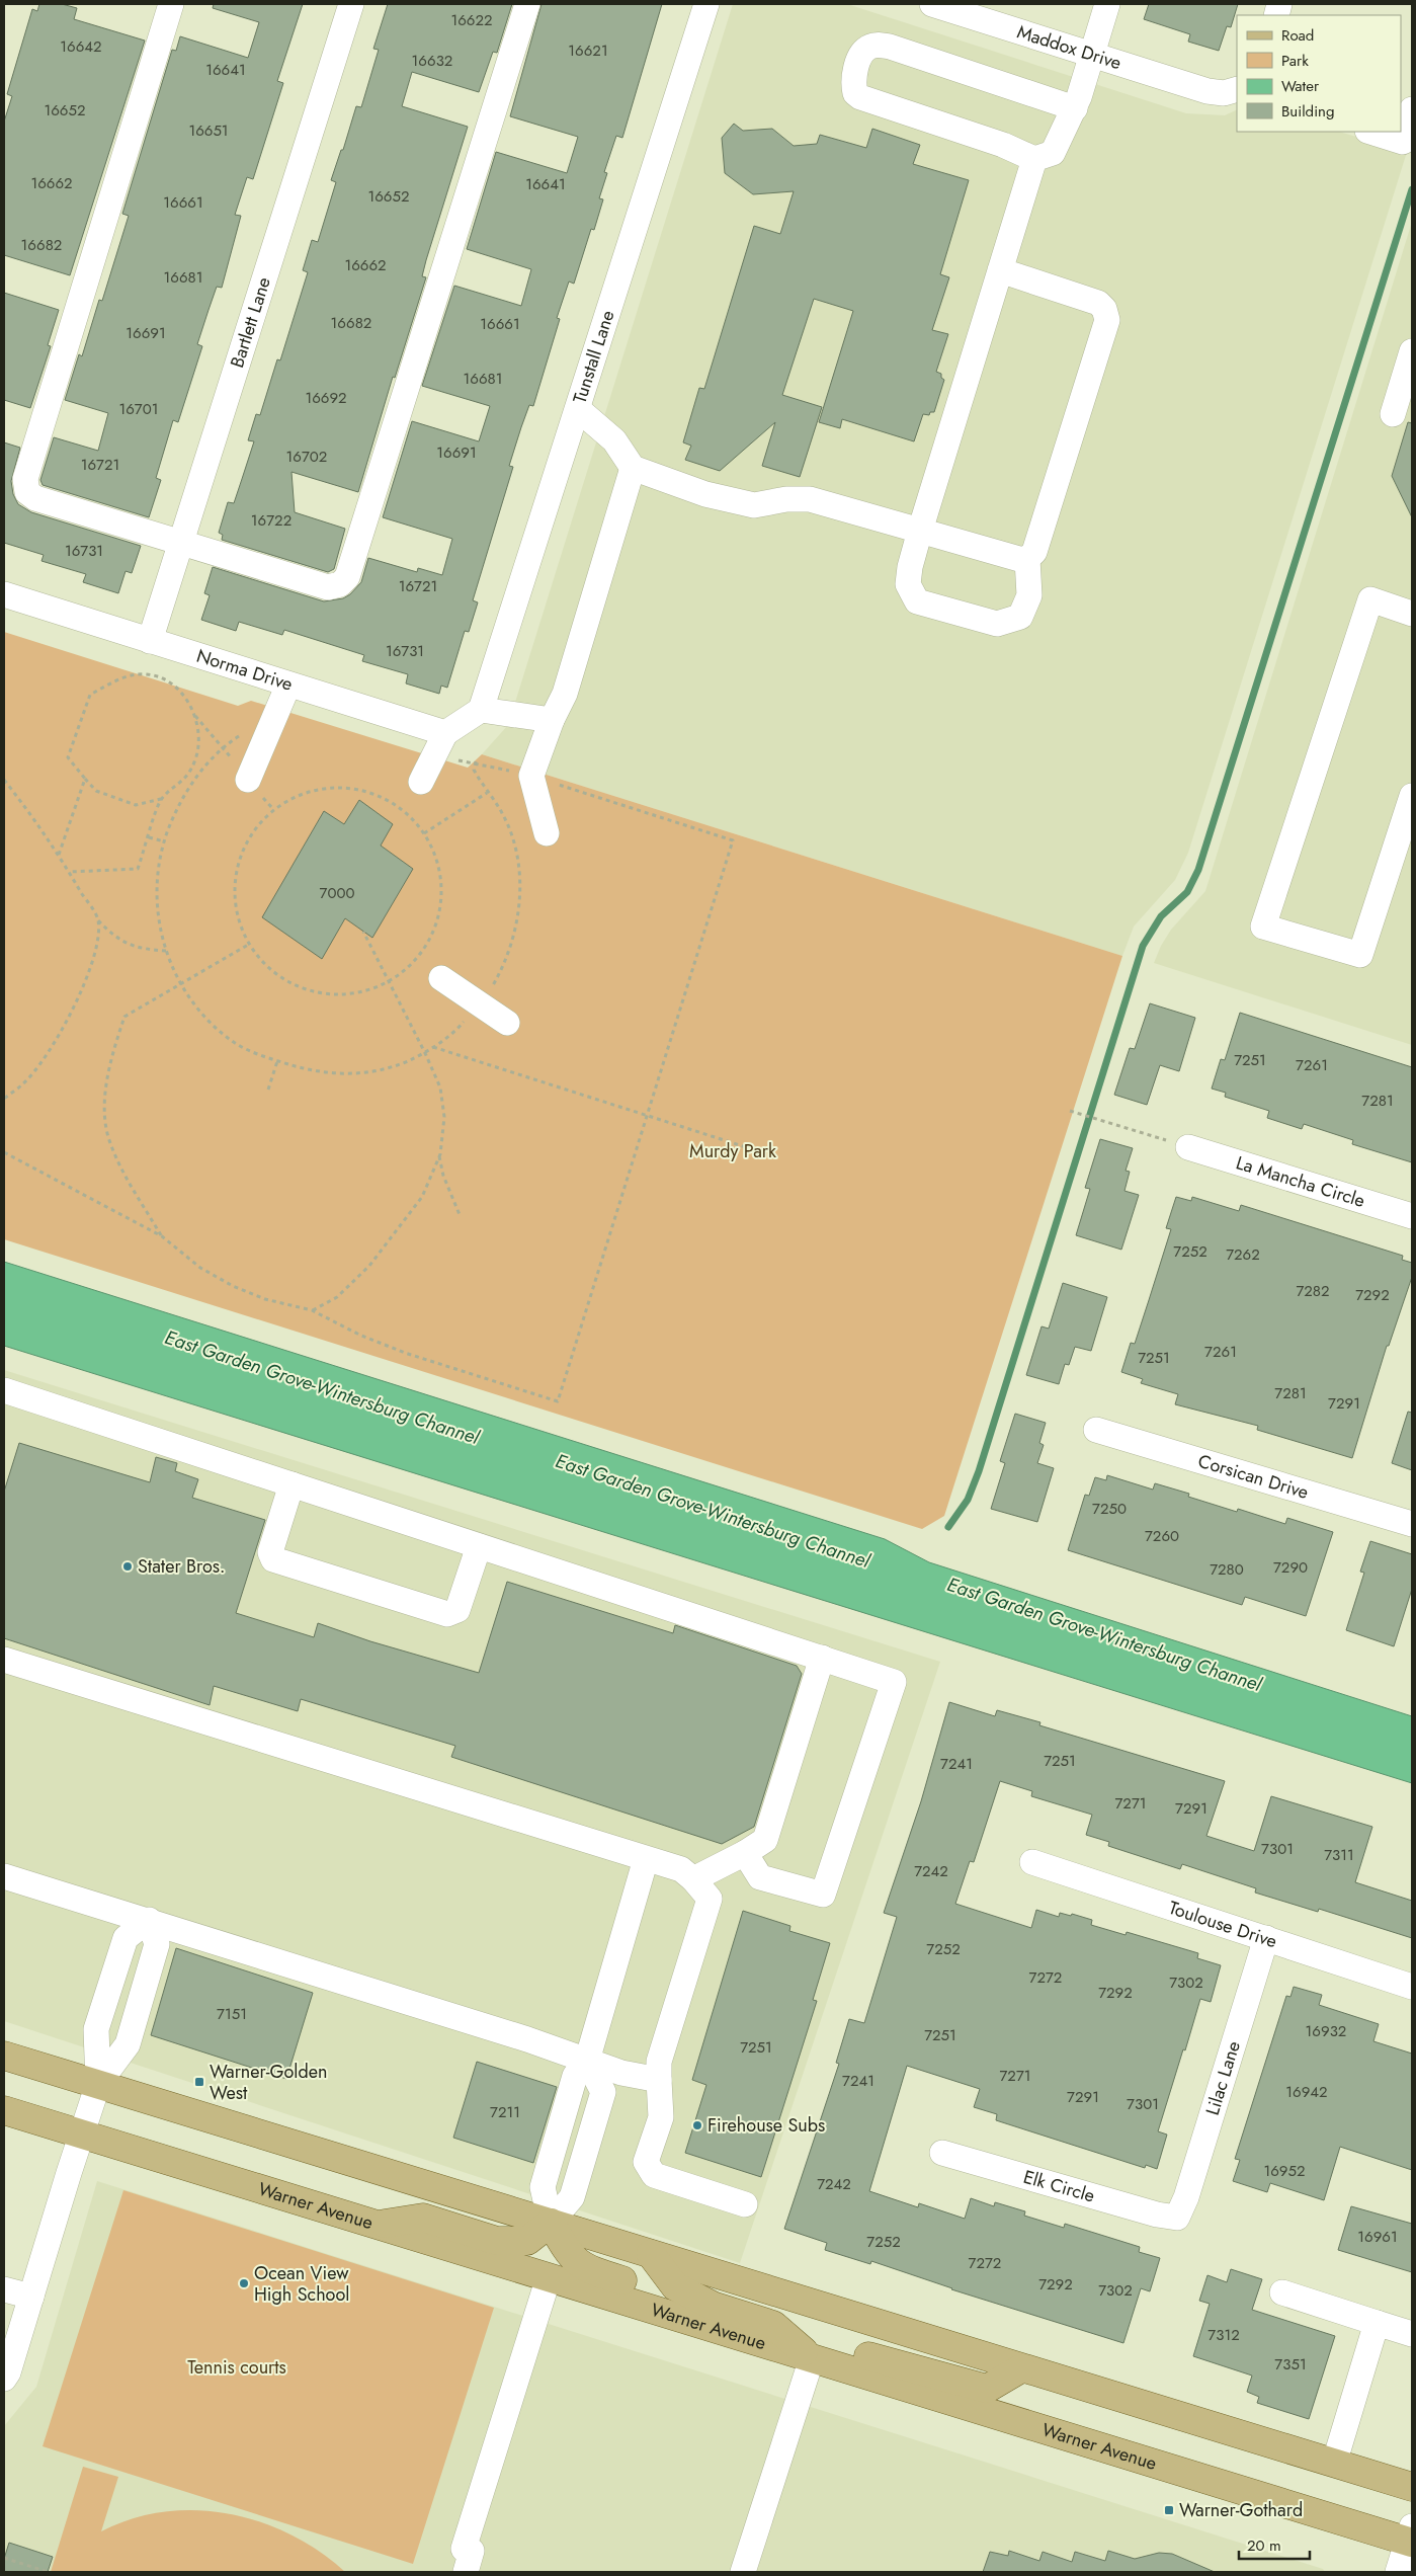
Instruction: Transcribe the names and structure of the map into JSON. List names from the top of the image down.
{
  "streets": {
    "main road": ["Warner Avenue"],
    "street": [
      "Maddox Drive",
      "Bartlett Lane",
      "Tunstall Lane",
      "Norma Drive",
      "La Mancha Circle",
      "Corsican Drive",
      "Toulouse Drive",
      "Lilac Lane",
      "Elk Circle"
    ]
  },
  "crossings": [
    ["Bartlett Lane", "Norma Drive"],
    ["Toulouse Drive", "Lilac Lane"],
    ["Lilac Lane", "Elk Circle"]
  ],
  "water": ["East Garden Grove-Wintersburg Channel"],
  "parks": ["Murdy Park", "Tennis courts"],
  "places": {
    "other": ["Stater Bros.", "Firehouse Subs", "Ocean View High School"],
    "transit": ["Warner-Golden West", "Warner-Gothard"]
  },
  "house_numbers": [
    "16622",
    "16642",
    "16621",
    "16632",
    "16641",
    "16652",
    "16651",
    "16662",
    "16641",
    "16652",
    "16661",
    "16682",
    "16662",
    "16681",
    "16682",
    "16661",
    "16691",
    "16681",
    "16692",
    "16701",
    "16691",
    "16702",
    "16721",
    "16722",
    "16731",
    "16721",
    "16731",
    "7000",
    "7251",
    "7261",
    "7281",
    "7252",
    "7262",
    "7282",
    "7292",
    "7261",
    "7251",
    "7281",
    "7291",
    "7250",
    "7260",
    "7290",
    "7280",
    "7251",
    "7241",
    "7271",
    "7291",
    "7301",
    "7311",
    "7242",
    "7252",
    "7272",
    "7302",
    "7292",
    "7151",
    "16932",
    "7251",
    "7251",
    "7271",
    "7241",
    "16942",
    "7291",
    "7301",
    "7211",
    "16952",
    "7242",
    "16961",
    "7252",
    "7272",
    "7292",
    "7302",
    "7312",
    "7351"
  ],
  "legend": [
    "Road",
    "Park",
    "Water",
    "Building"
  ],
  "scale_bar": "20 m"
}
